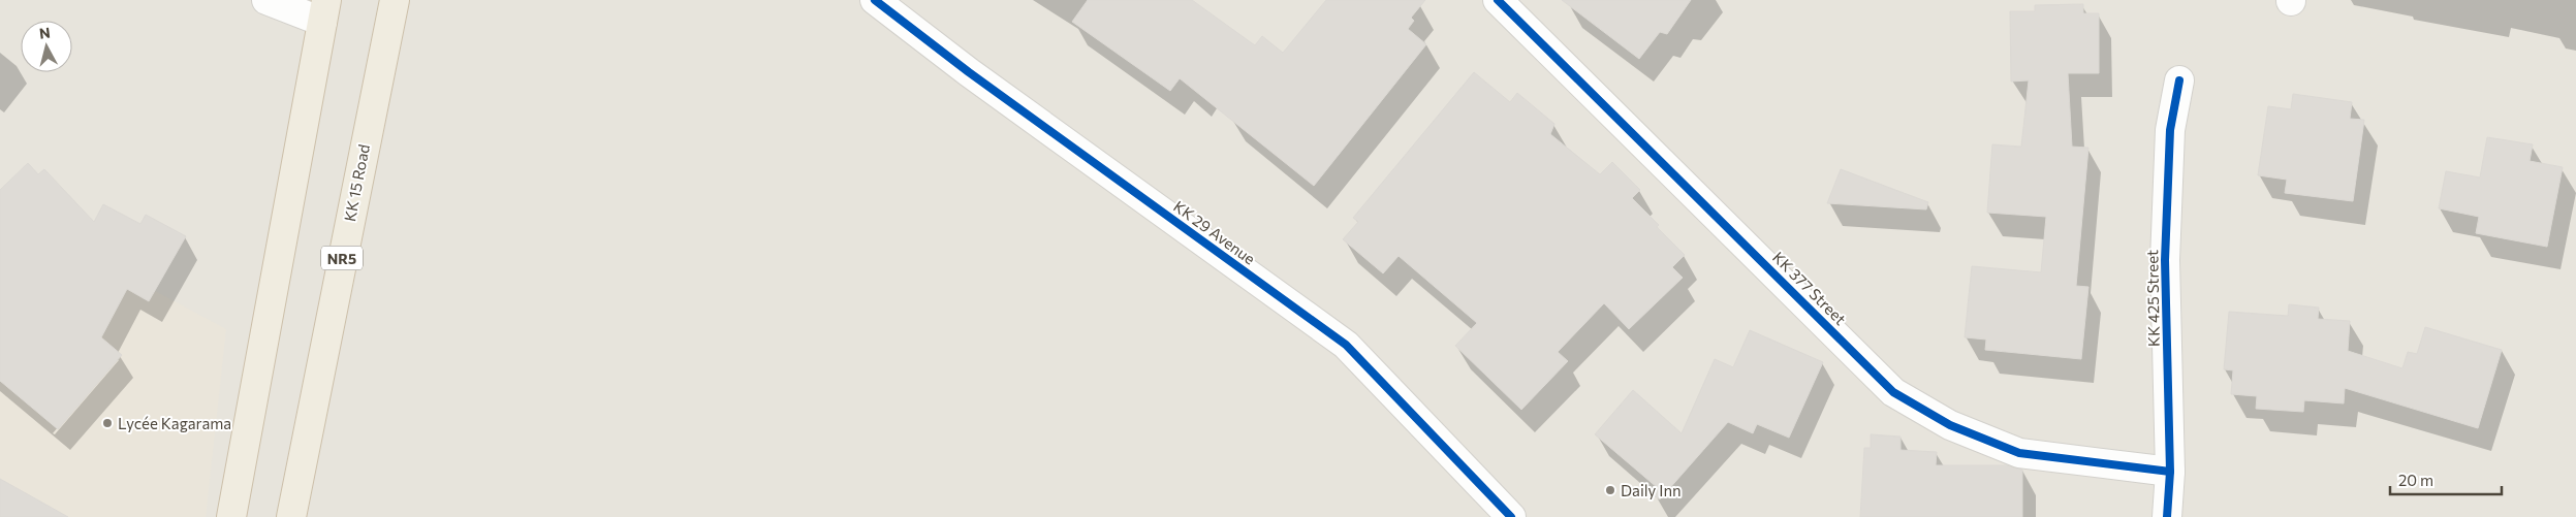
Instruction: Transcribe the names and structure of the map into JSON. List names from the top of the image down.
{
  "streets": {
    "highway": ["KK 15 Road", "NR5"],
    "street": ["KK 29 Avenue", "KK 377 Street", "KK 425 Street"]
  },
  "crossings": [
    ["KK 377 Street", "KK 425 Street"]
  ],
  "places": ["Lycée Kagarama", "Daily Inn"],
  "scale_bar": "20 m",
  "north": "top"
}
